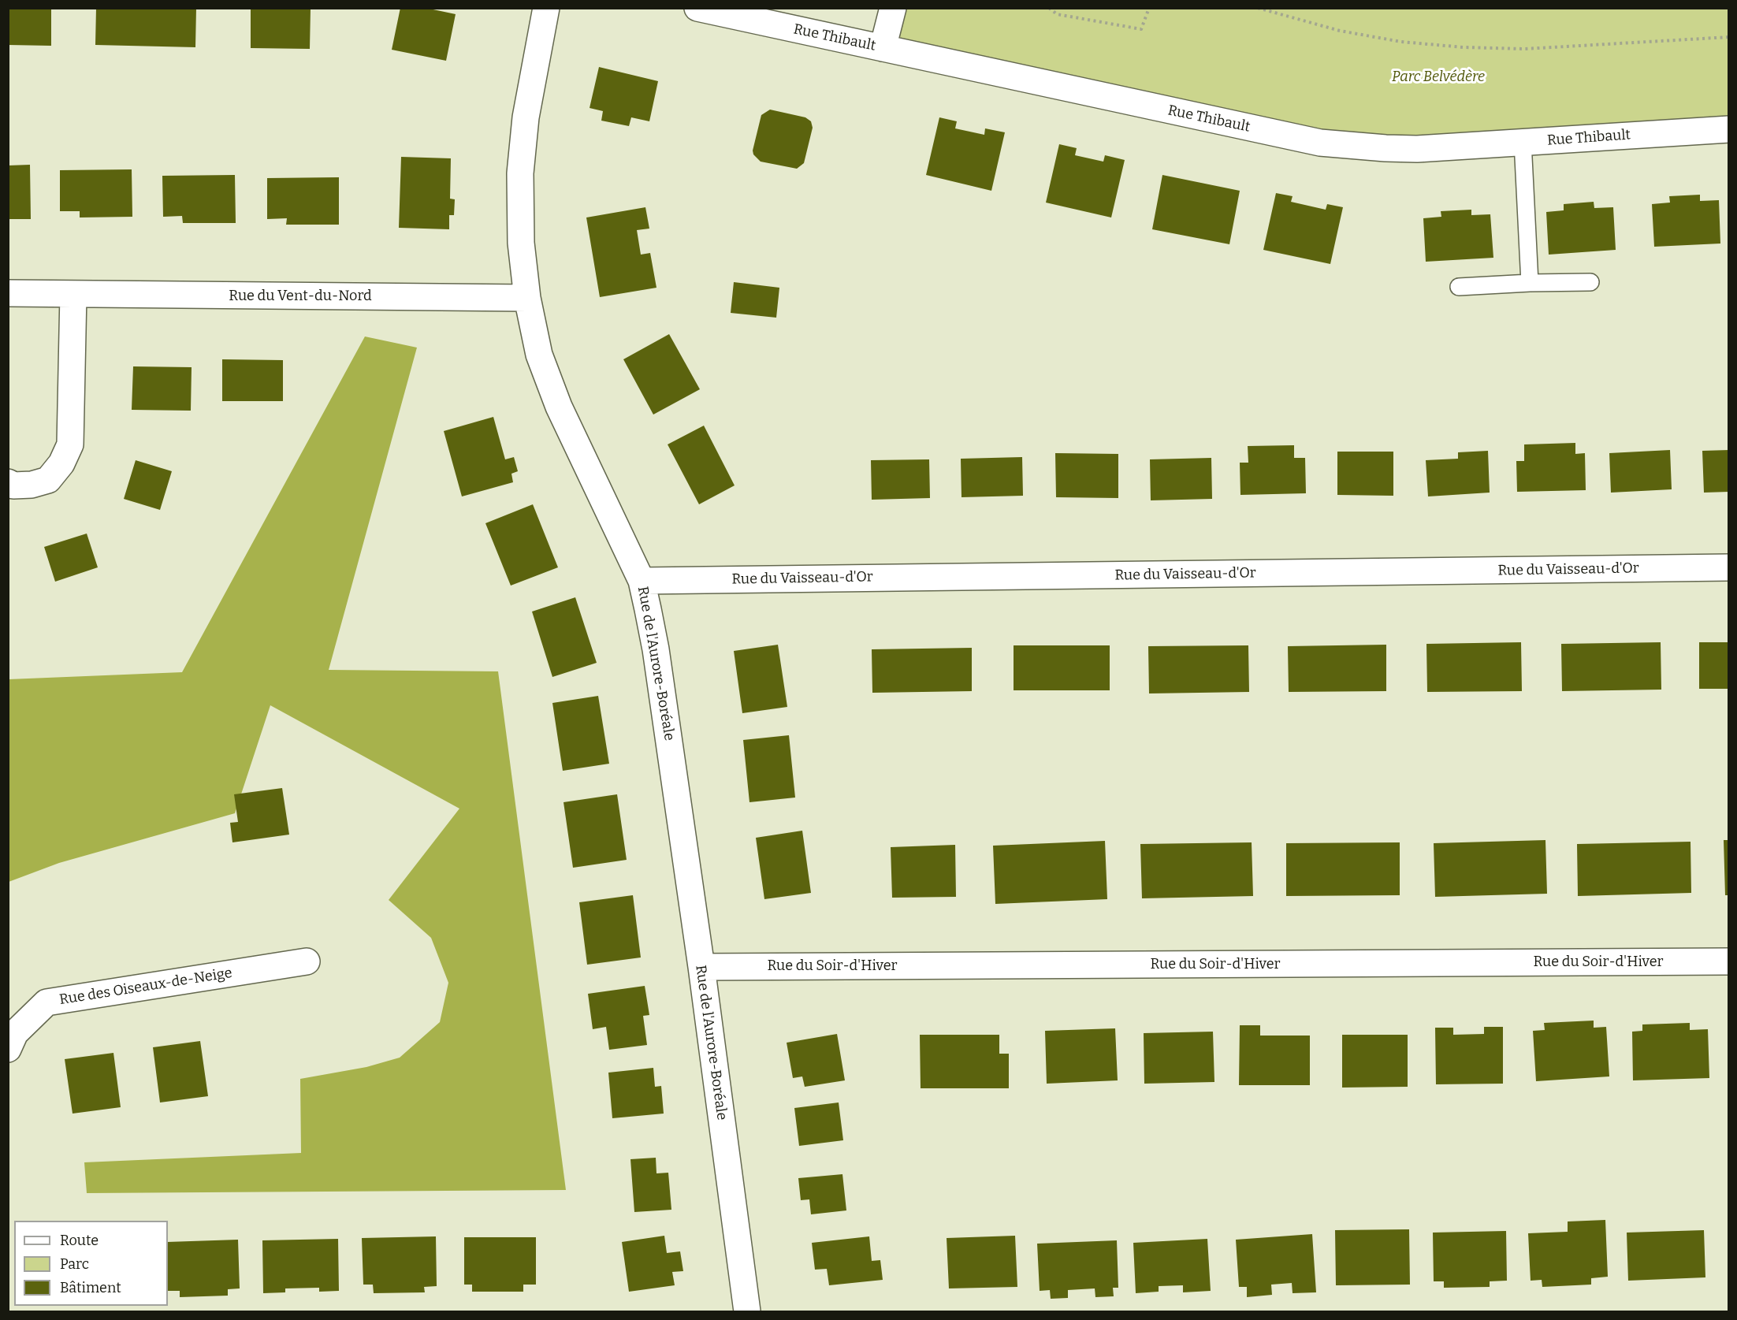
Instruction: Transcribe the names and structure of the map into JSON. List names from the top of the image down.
{
  "streets": {
    "street": [
      "Rue Thibault",
      "Rue du Vent-du-Nord",
      "Rue du Vaisseau-d'Or",
      "Rue de l'Aurore-Boréale",
      "Rue du Soir-d'Hiver",
      "Rue des Oiseaux-de-Neige"
    ]
  },
  "crossings": [
    ["Rue du Vent-du-Nord", "Rue de l'Aurore-Boréale"],
    ["Rue du Vaisseau-d'Or", "Rue de l'Aurore-Boréale"],
    ["Rue de l'Aurore-Boréale", "Rue du Soir-d'Hiver"]
  ],
  "parks": ["Parc Belvédère"],
  "legend": ["Route", "Parc", "Bâtiment"]
}
